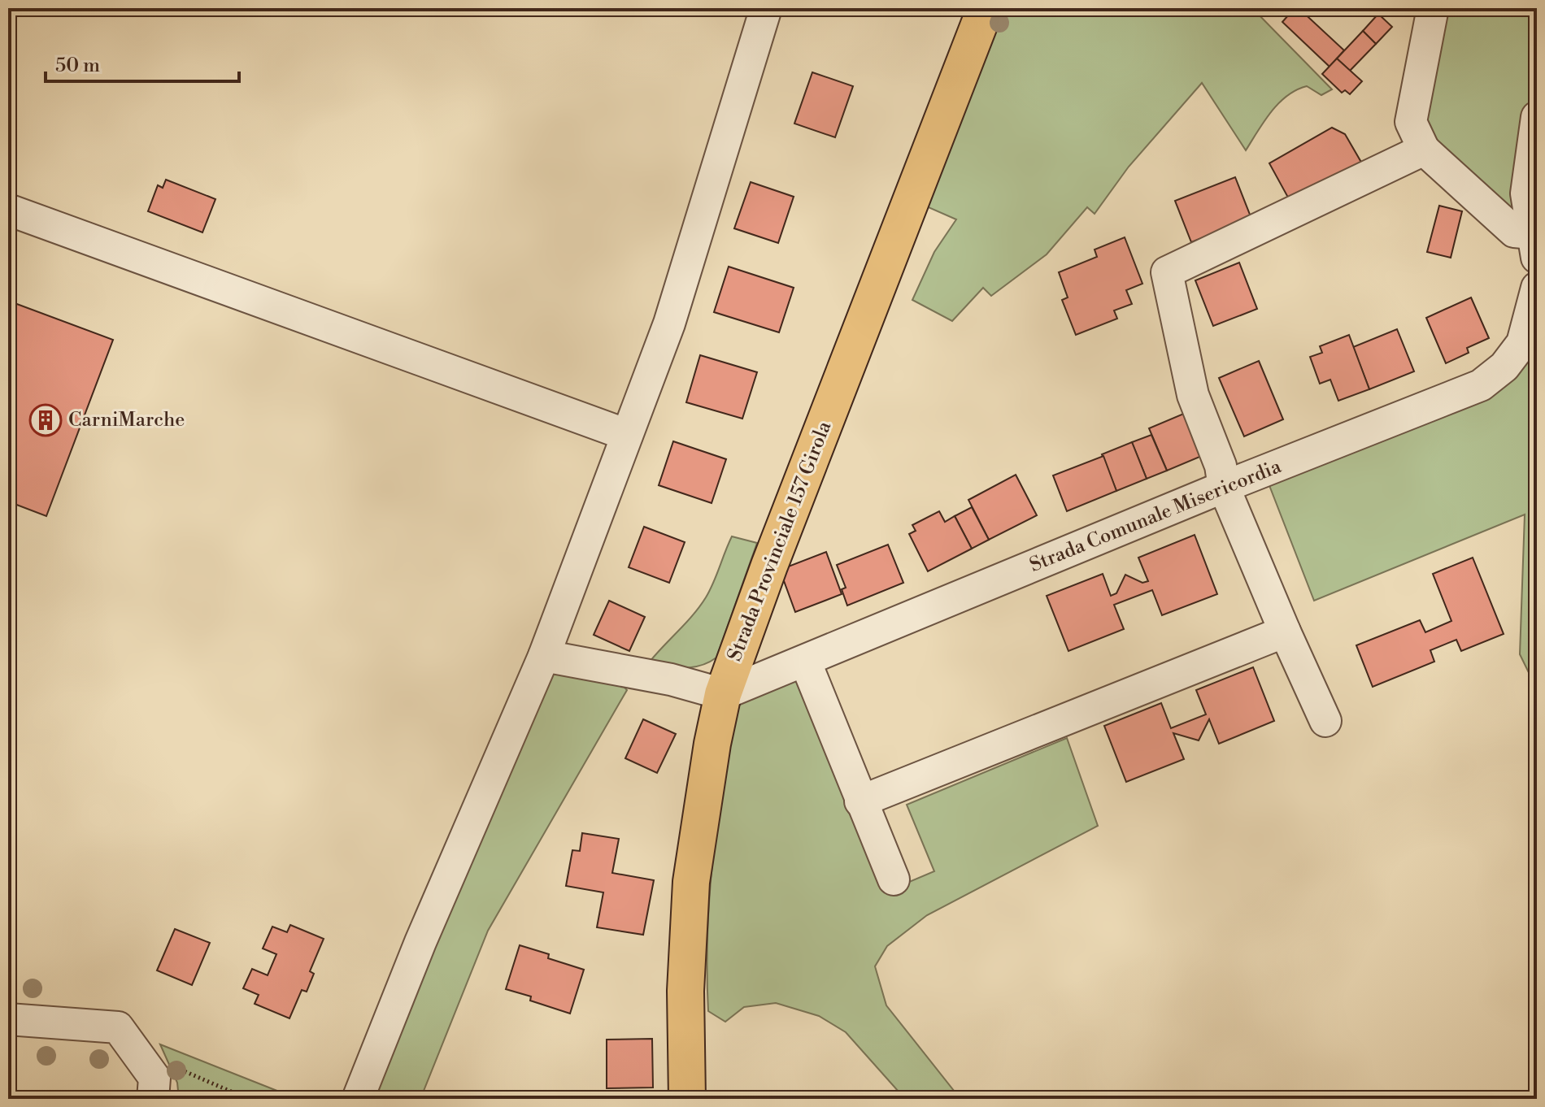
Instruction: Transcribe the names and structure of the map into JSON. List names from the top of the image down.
{
  "streets": {
    "main road": ["Strada Provinciale 157 Girola"],
    "street": ["Strada Comunale Misericordia"]
  },
  "crossings": [
    ["Strada Comunale Misericordia", "Strada Provinciale 157 Girola"]
  ],
  "places": {
    "building": ["CarniMarche"]
  },
  "scale_bar": "50 m"
}
